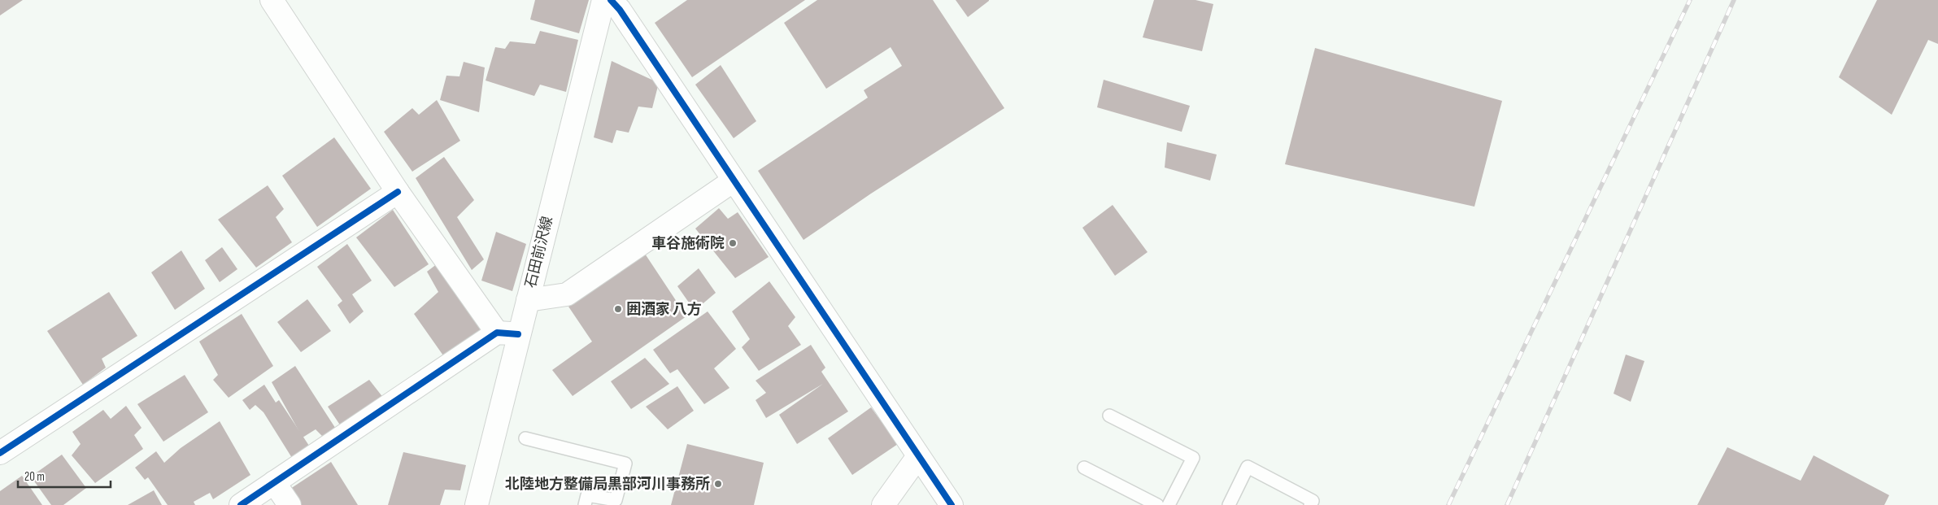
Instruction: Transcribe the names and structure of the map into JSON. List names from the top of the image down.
{
  "streets": {
    "street": ["石田前沢線"]
  },
  "places": ["車谷施術院", "囲酒家 八方", "北陸地方整備局黒部河川事務所"],
  "scale_bar": "20 m"
}
